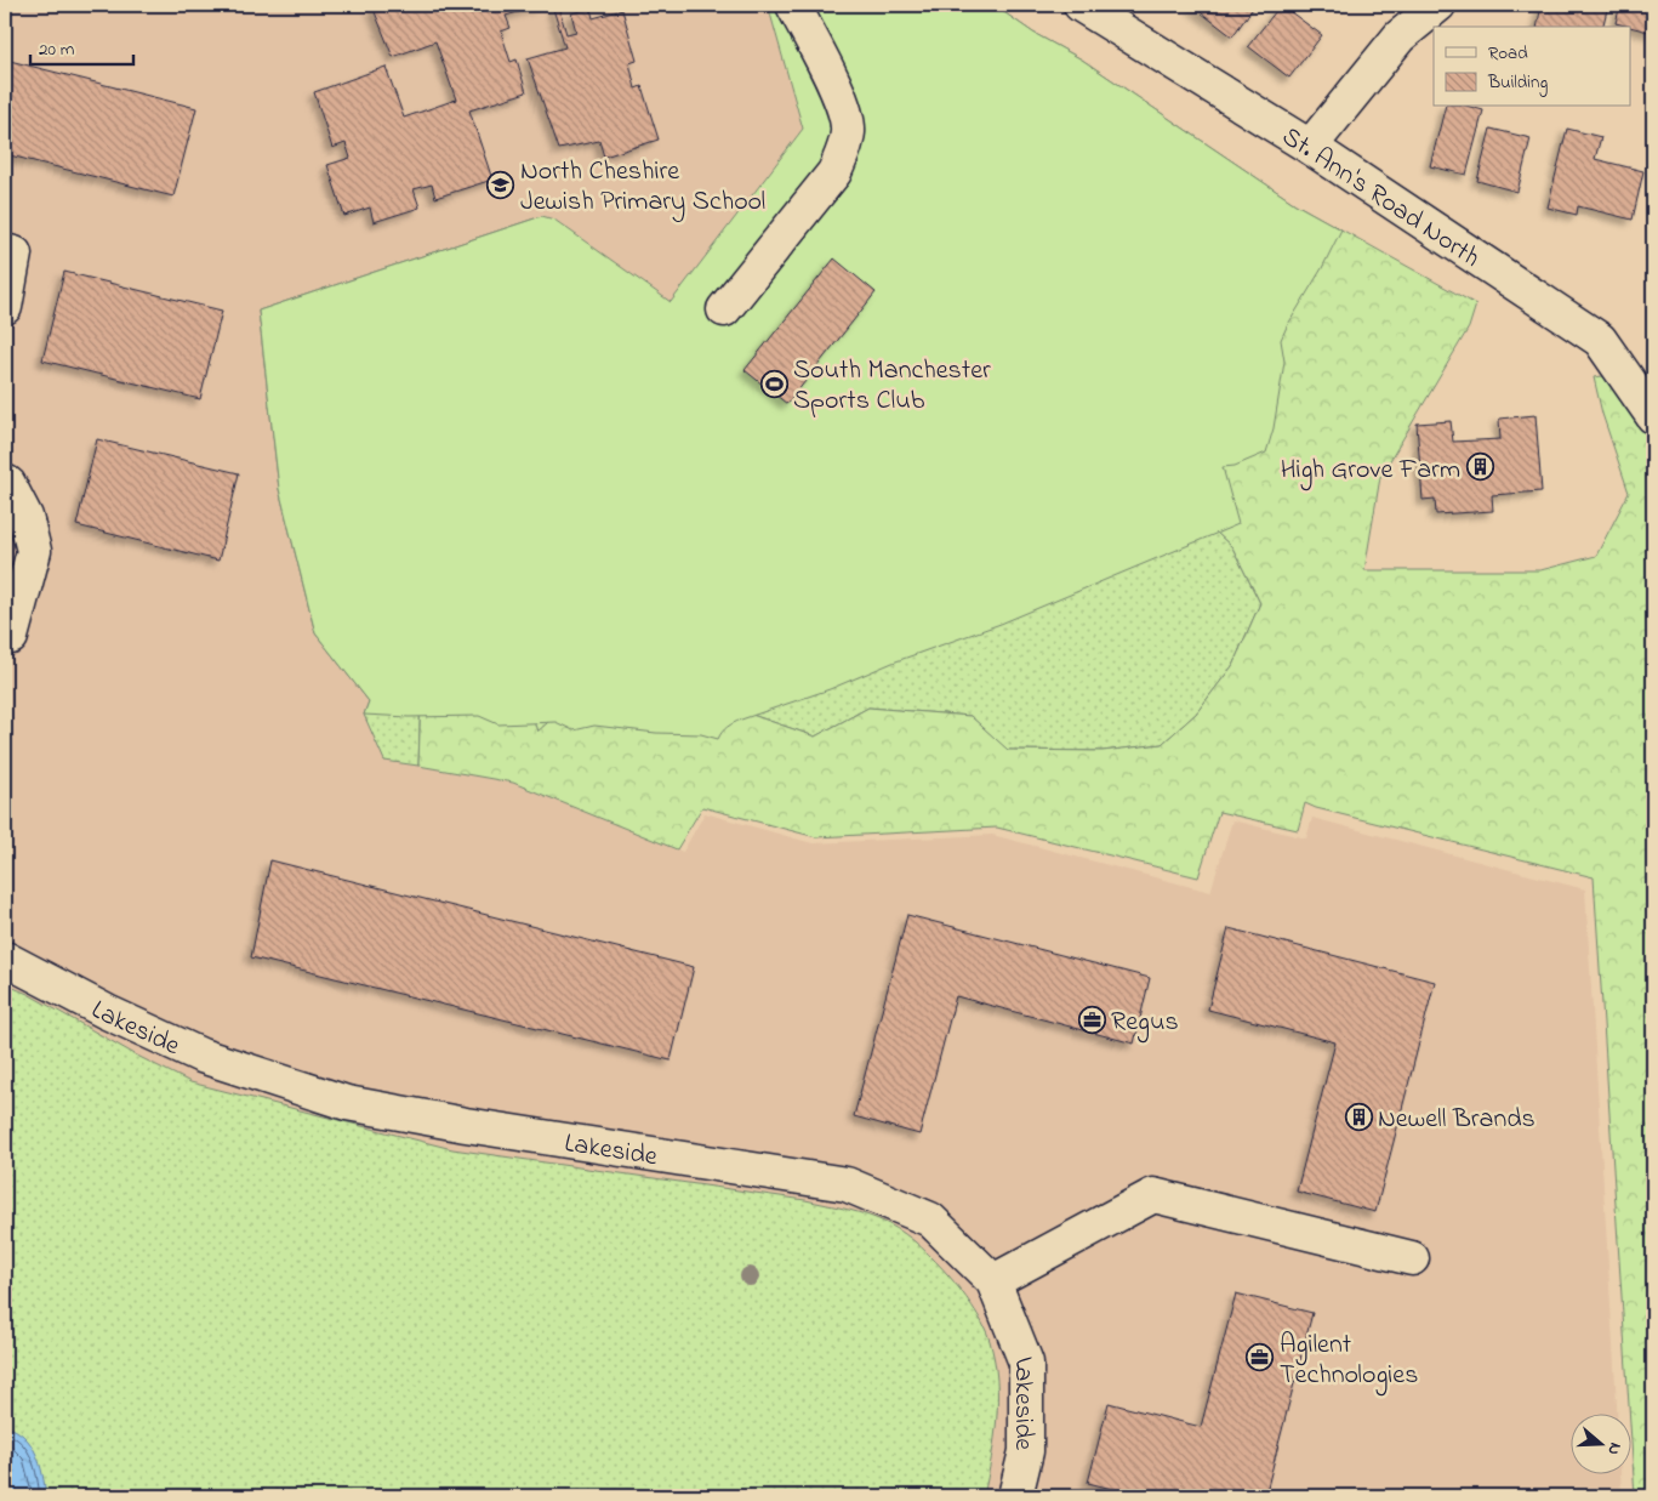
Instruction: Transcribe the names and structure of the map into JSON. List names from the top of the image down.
{
  "streets": {
    "street": ["St. Ann's Road North", "Lakeside"]
  },
  "places": {
    "school or university": ["North Cheshire Jewish Primary School"],
    "sports": ["South Manchester Sports Club"],
    "building": ["High Grove Farm", "Newell Brands"],
    "office": ["Regus", "Agilent Technologies"]
  },
  "legend": ["Road", "Building"],
  "scale_bar": "20 m",
  "north": "right"
}
